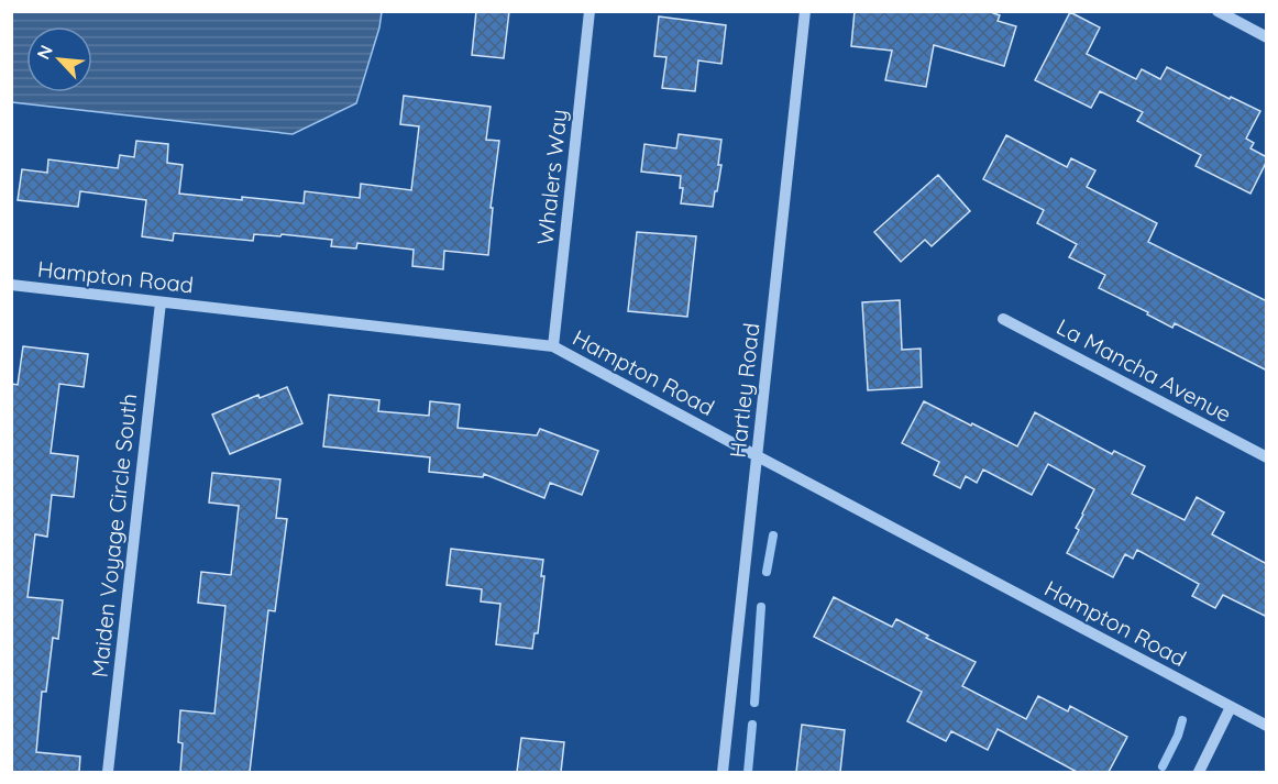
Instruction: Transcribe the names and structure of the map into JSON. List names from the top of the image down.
{
  "streets": {
    "street": [
      "Whalers Way",
      "Hampton Road",
      "La Mancha Avenue",
      "Hartley Road",
      "Maiden Voyage Circle South"
    ]
  },
  "crossings": [
    ["Whalers Way", "Hampton Road"],
    ["Hampton Road", "Hartley Road"],
    ["Hampton Road", "Maiden Voyage Circle South"]
  ],
  "north": "top left"
}
